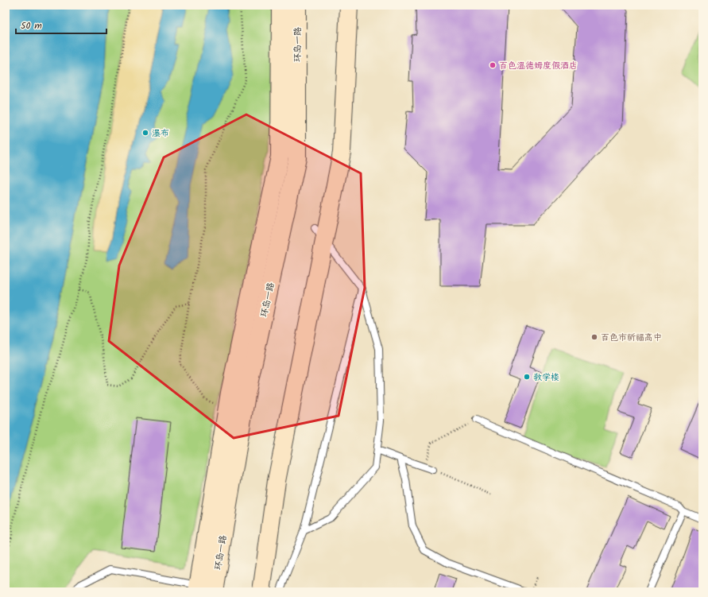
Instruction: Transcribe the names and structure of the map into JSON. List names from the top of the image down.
{
  "streets": {
    "main road": ["环岛一路"]
  },
  "places": [
    "百色温德姆度假酒店",
    "瀑布",
    "百色市祈福高中",
    "教学楼"
  ],
  "scale_bar": "50 m"
}
